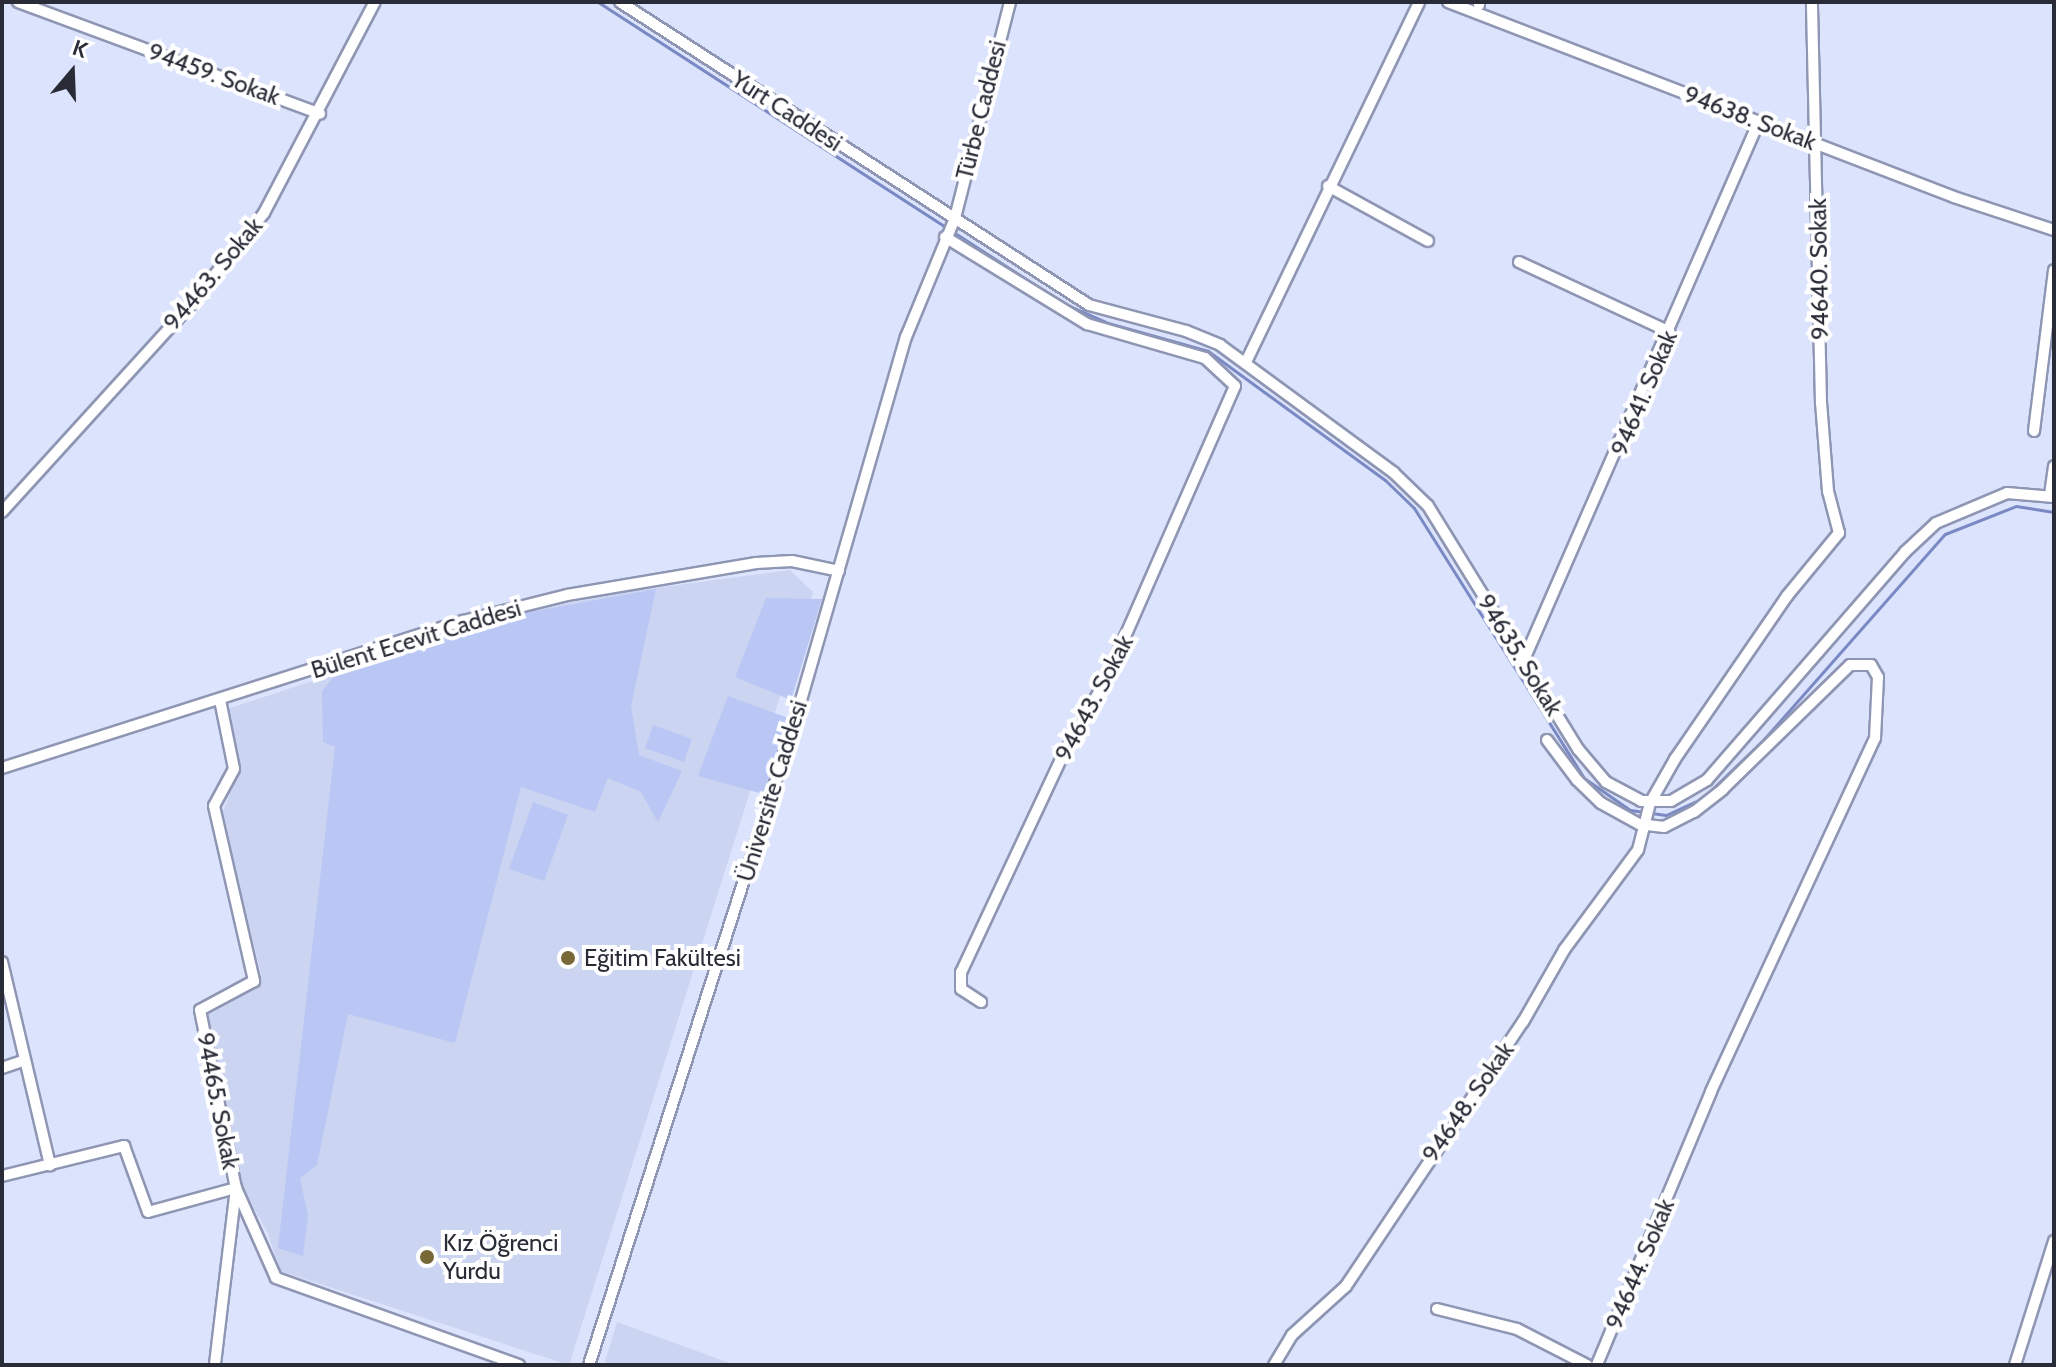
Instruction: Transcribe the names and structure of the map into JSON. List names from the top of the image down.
{
  "streets": {
    "street": [
      "94459. Sokak",
      "Türbe Caddesi",
      "Yurt Caddesi",
      "94638. Sokak",
      "94640. Sokak",
      "94463. Sokak",
      "94641. Sokak",
      "Bülent Ecevit Caddesi",
      "94635. Sokak",
      "94643. Sokak",
      "Üniversite Caddesi",
      "94465. Sokak",
      "94648. Sokak",
      "94644. Sokak"
    ]
  },
  "crossings": [
    ["94459. Sokak", "94463. Sokak"],
    ["Türbe Caddesi", "Yurt Caddesi"],
    ["Türbe Caddesi", "94635. Sokak"],
    ["Türbe Caddesi", "Üniversite Caddesi"],
    ["Yurt Caddesi", "94635. Sokak"],
    ["Yurt Caddesi", "Üniversite Caddesi"],
    ["94638. Sokak", "94640. Sokak"],
    ["94638. Sokak", "94641. Sokak"],
    ["94640. Sokak", "94635. Sokak"],
    ["94640. Sokak", "94648. Sokak"],
    ["94641. Sokak", "94635. Sokak"],
    ["Bülent Ecevit Caddesi", "Üniversite Caddesi"],
    ["Bülent Ecevit Caddesi", "94465. Sokak"],
    ["94635. Sokak", "Üniversite Caddesi"],
    ["94635. Sokak", "94648. Sokak"],
    ["94643. Sokak", "Üniversite Caddesi"],
    ["94648. Sokak", "94644. Sokak"]
  ],
  "places": ["Eğitim Fakültesi", "Kız Öğrenci Yurdu"],
  "north": "top"
}
